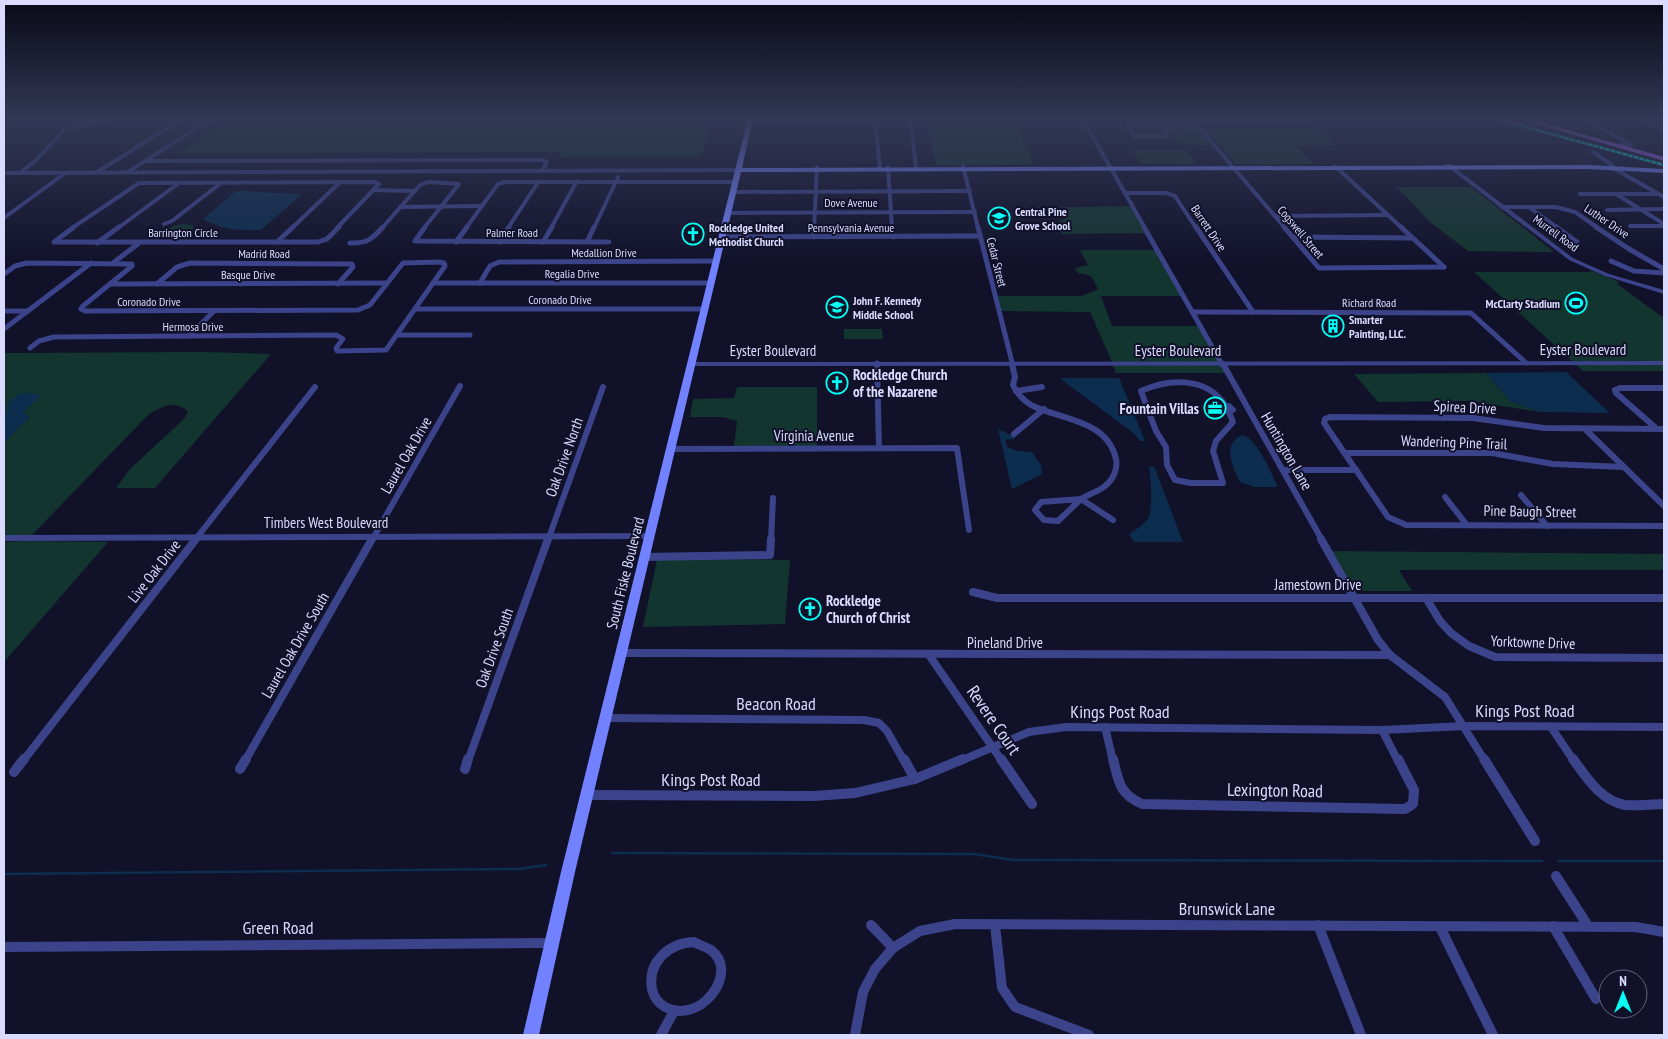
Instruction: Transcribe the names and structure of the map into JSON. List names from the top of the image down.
{
  "streets": {
    "main road": ["South Fiske Boulevard"],
    "street": [
      "Dove Avenue",
      "Luther Drive",
      "Pennsylvania Avenue",
      "Barrett Drive",
      "Barrington Circle",
      "Palmer Road",
      "Cogswell Street",
      "Murrell Road",
      "Medallion Drive",
      "Madrid Road",
      "Cedar Street",
      "Regalia Drive",
      "Basque Drive",
      "Coronado Drive",
      "Richard Road",
      "Hermosa Drive",
      "Eyster Boulevard",
      "Spirea Drive",
      "Virginia Avenue",
      "Wandering Pine Trail",
      "Huntington Lane",
      "Laurel Oak Drive",
      "Oak Drive North",
      "Pine Baugh Street",
      "Timbers West Boulevard",
      "Live Oak Drive",
      "Jamestown Drive",
      "Pineland Drive",
      "Yorktowne Drive",
      "Laurel Oak Drive South",
      "Oak Drive South",
      "Beacon Road",
      "Kings Post Road",
      "Revere Court",
      "Lexington Road",
      "Brunswick Lane",
      "Green Road"
    ]
  },
  "crossings": [
    ["Dove Avenue", "Cedar Street"],
    ["Dove Avenue", "South Fiske Boulevard"],
    ["Luther Drive", "Murrell Road"],
    ["Pennsylvania Avenue", "Cedar Street"],
    ["Pennsylvania Avenue", "South Fiske Boulevard"],
    ["Barrett Drive", "Richard Road"],
    ["Barrett Drive", "Huntington Lane"],
    ["Medallion Drive", "Regalia Drive"],
    ["Medallion Drive", "South Fiske Boulevard"],
    ["Madrid Road", "Basque Drive"],
    ["Cedar Street", "Eyster Boulevard"],
    ["Regalia Drive", "South Fiske Boulevard"],
    ["Basque Drive", "Coronado Drive"],
    ["Coronado Drive", "South Fiske Boulevard"],
    ["Richard Road", "Eyster Boulevard"],
    ["Richard Road", "Huntington Lane"],
    ["Eyster Boulevard", "Huntington Lane"],
    ["Eyster Boulevard", "South Fiske Boulevard"],
    ["Spirea Drive", "Wandering Pine Trail"],
    ["Spirea Drive", "Pine Baugh Street"],
    ["Virginia Avenue", "South Fiske Boulevard"],
    ["Huntington Lane", "Jamestown Drive"],
    ["Huntington Lane", "Pineland Drive"],
    ["Huntington Lane", "Kings Post Road"],
    ["Laurel Oak Drive", "Timbers West Boulevard"],
    ["Laurel Oak Drive", "Laurel Oak Drive South"],
    ["Oak Drive North", "Timbers West Boulevard"],
    ["Oak Drive North", "Oak Drive South"],
    ["Timbers West Boulevard", "Live Oak Drive"],
    ["Timbers West Boulevard", "South Fiske Boulevard"],
    ["Timbers West Boulevard", "Laurel Oak Drive South"],
    ["Timbers West Boulevard", "Oak Drive South"],
    ["South Fiske Boulevard", "Pineland Drive"],
    ["South Fiske Boulevard", "Beacon Road"],
    ["South Fiske Boulevard", "Kings Post Road"],
    ["South Fiske Boulevard", "Green Road"],
    ["Jamestown Drive", "Yorktowne Drive"],
    ["Pineland Drive", "Revere Court"],
    ["Beacon Road", "Kings Post Road"],
    ["Kings Post Road", "Revere Court"],
    ["Kings Post Road", "Lexington Road"]
  ],
  "places": {
    "school or university": ["Central Pine Grove School", "John F. Kennedy Middle School"],
    "church": ["Rockledge United Methodist Church", "Rockledge Church of the Nazarene", "Rockledge Church of Christ"],
    "sports": ["McClarty Stadium"],
    "building": ["Smarter Painting, LLC."],
    "office": ["Fountain Villas"]
  },
  "north": "top"
}
